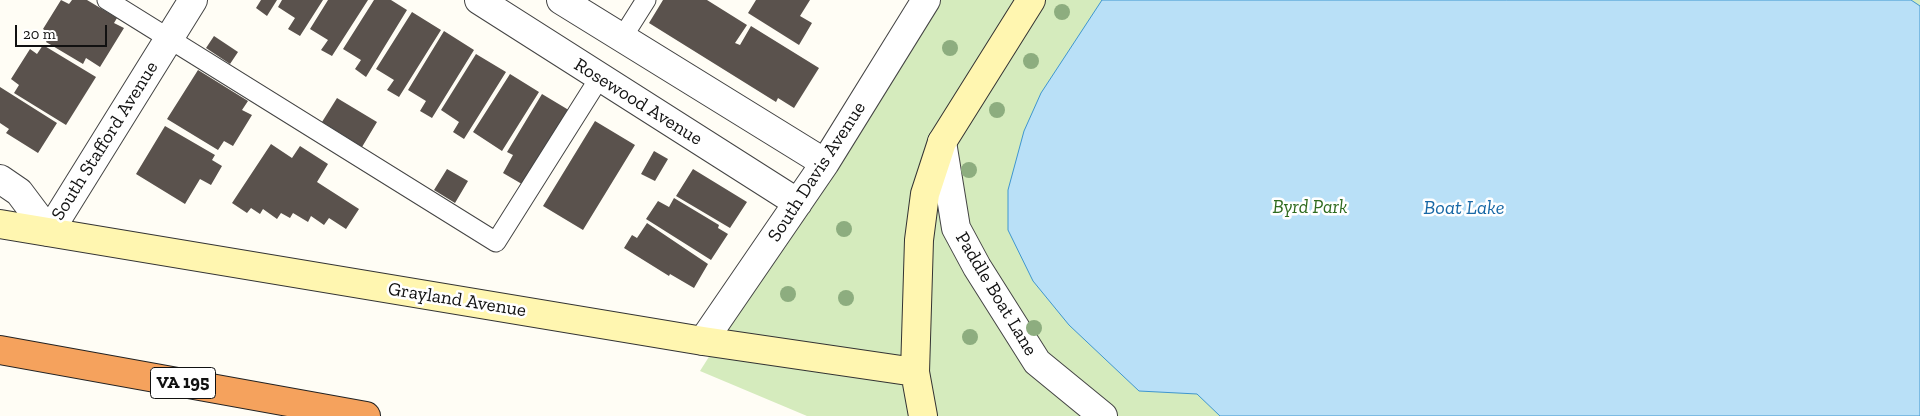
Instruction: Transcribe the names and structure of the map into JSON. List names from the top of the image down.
{
  "streets": {
    "highway": ["VA 195"],
    "street": [
      "Rosewood Avenue",
      "South Stafford Avenue",
      "South Davis Avenue",
      "Paddle Boat Lane",
      "Grayland Avenue"
    ]
  },
  "crossings": [
    ["Rosewood Avenue", "South Davis Avenue"],
    ["South Stafford Avenue", "Grayland Avenue"],
    ["South Davis Avenue", "Grayland Avenue"]
  ],
  "water": ["Boat Lake"],
  "parks": ["Byrd Park"],
  "scale_bar": "20 m"
}
